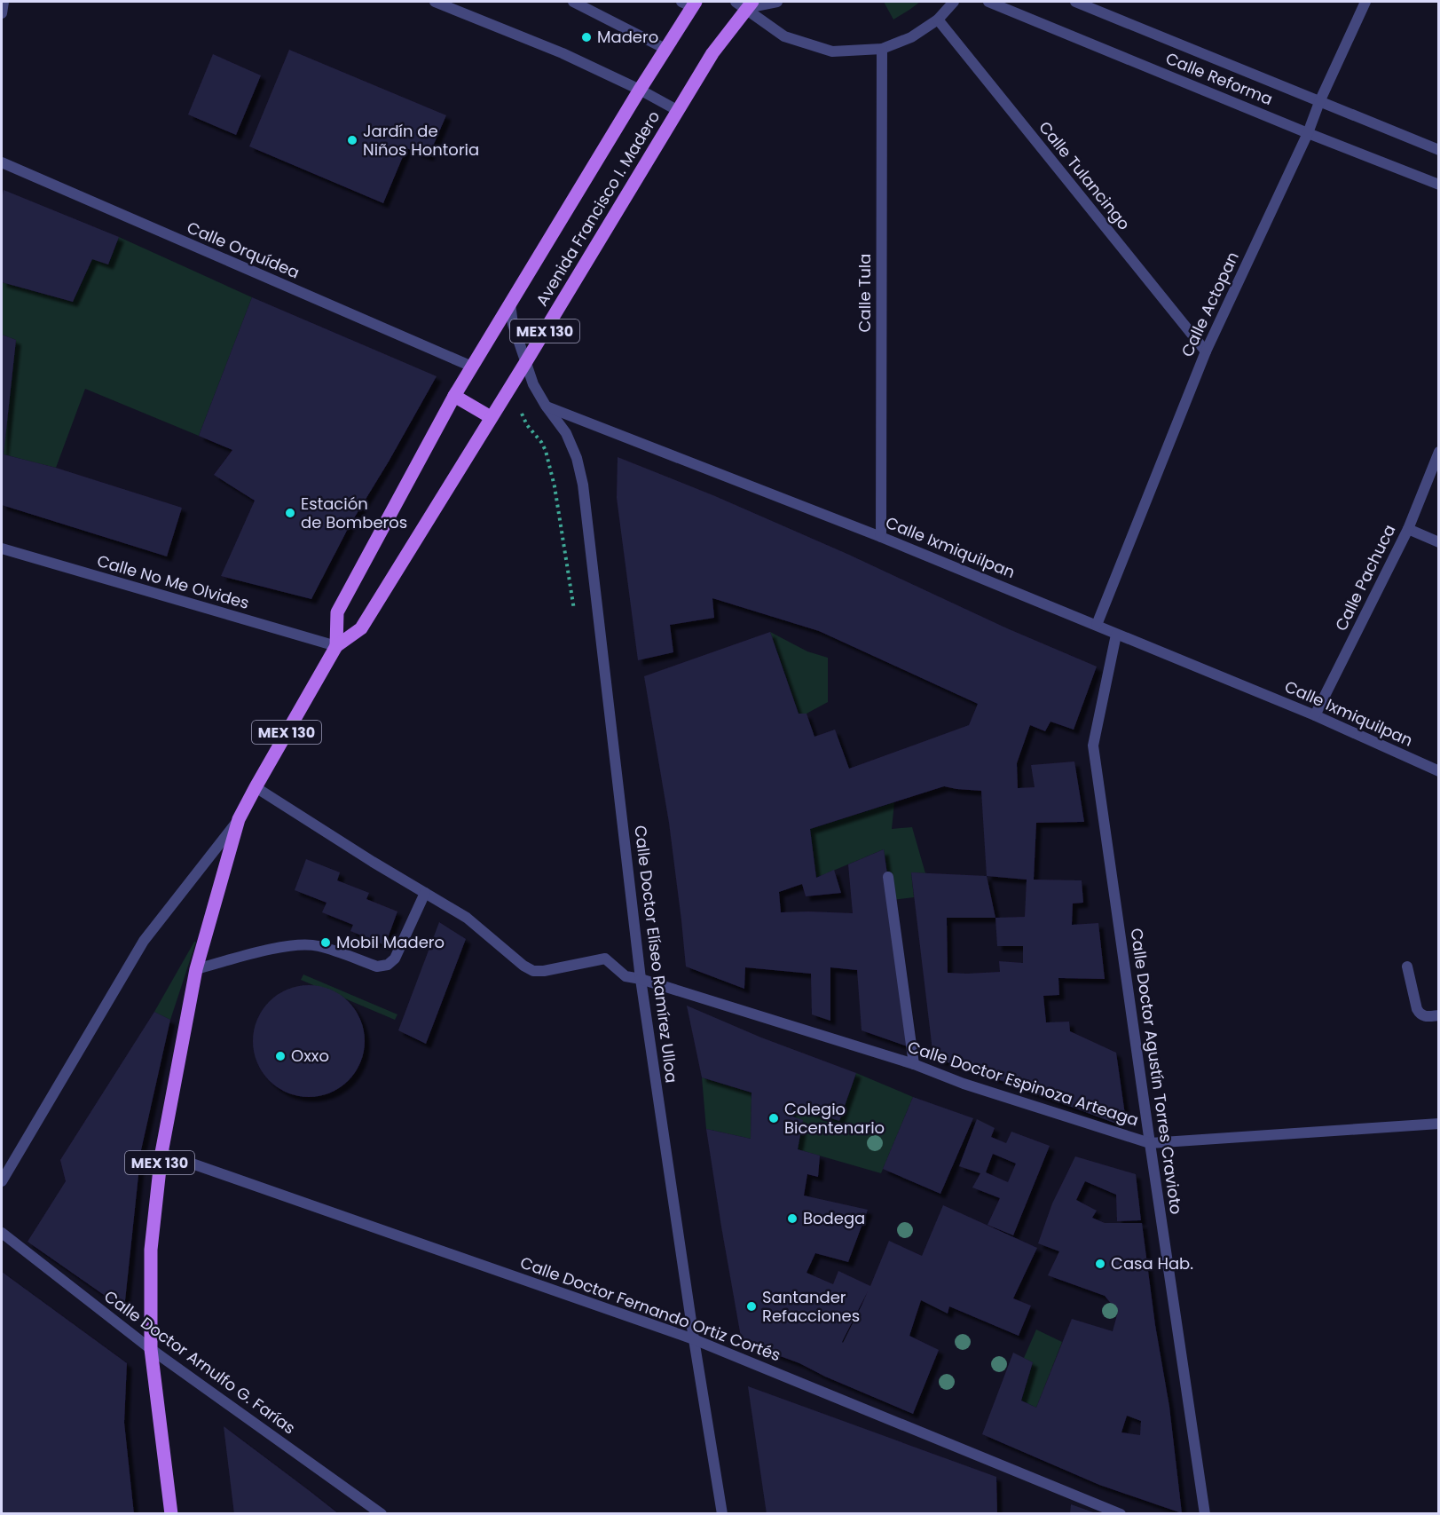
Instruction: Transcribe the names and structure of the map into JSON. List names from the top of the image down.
{
  "streets": {
    "main road": ["Avenida Francisco I. Madero", "MEX 130"],
    "street": [
      "Calle Reforma",
      "Calle Tulancingo",
      "Calle Orquídea",
      "Calle Tula",
      "Calle Actopan",
      "Calle Ixmiquilpan",
      "Calle Pachuca",
      "Calle No Me Olvides",
      "Calle Doctor Elíseo Ramírez Ulloa",
      "Calle Doctor Agustín Torres Cravioto",
      "Calle Doctor Espinoza Arteaga",
      "Calle Doctor Fernando Ortiz Cortés",
      "Calle Doctor Arnulfo G. Farías"
    ]
  },
  "crossings": [
    ["Calle Reforma", "Calle Actopan"],
    ["Calle Tulancingo", "Calle Actopan"],
    ["Avenida Francisco I. Madero", "Calle Orquídea"],
    ["Avenida Francisco I. Madero", "Calle No Me Olvides"],
    ["Avenida Francisco I. Madero", "Calle Doctor Fernando Ortiz Cortés"],
    ["Avenida Francisco I. Madero", "Calle Doctor Arnulfo G. Farías"],
    ["Calle Tula", "Calle Ixmiquilpan"],
    ["Calle Actopan", "Calle Ixmiquilpan"],
    ["Calle Ixmiquilpan", "Calle Pachuca"],
    ["Calle Ixmiquilpan", "Calle Doctor Elíseo Ramírez Ulloa"],
    ["Calle Ixmiquilpan", "Calle Doctor Agustín Torres Cravioto"],
    ["Calle Doctor Elíseo Ramírez Ulloa", "Calle Doctor Espinoza Arteaga"],
    ["Calle Doctor Elíseo Ramírez Ulloa", "Calle Doctor Fernando Ortiz Cortés"],
    ["Calle Doctor Agustín Torres Cravioto", "Calle Doctor Espinoza Arteaga"]
  ],
  "places": [
    "Madero",
    "Jardín de Niños Hontoria",
    "Estación de Bomberos",
    "Mobil Madero",
    "Oxxo",
    "Colegio Bicentenario",
    "Bodega",
    "Casa Hab.",
    "Santander Refacciones"
  ]
}
